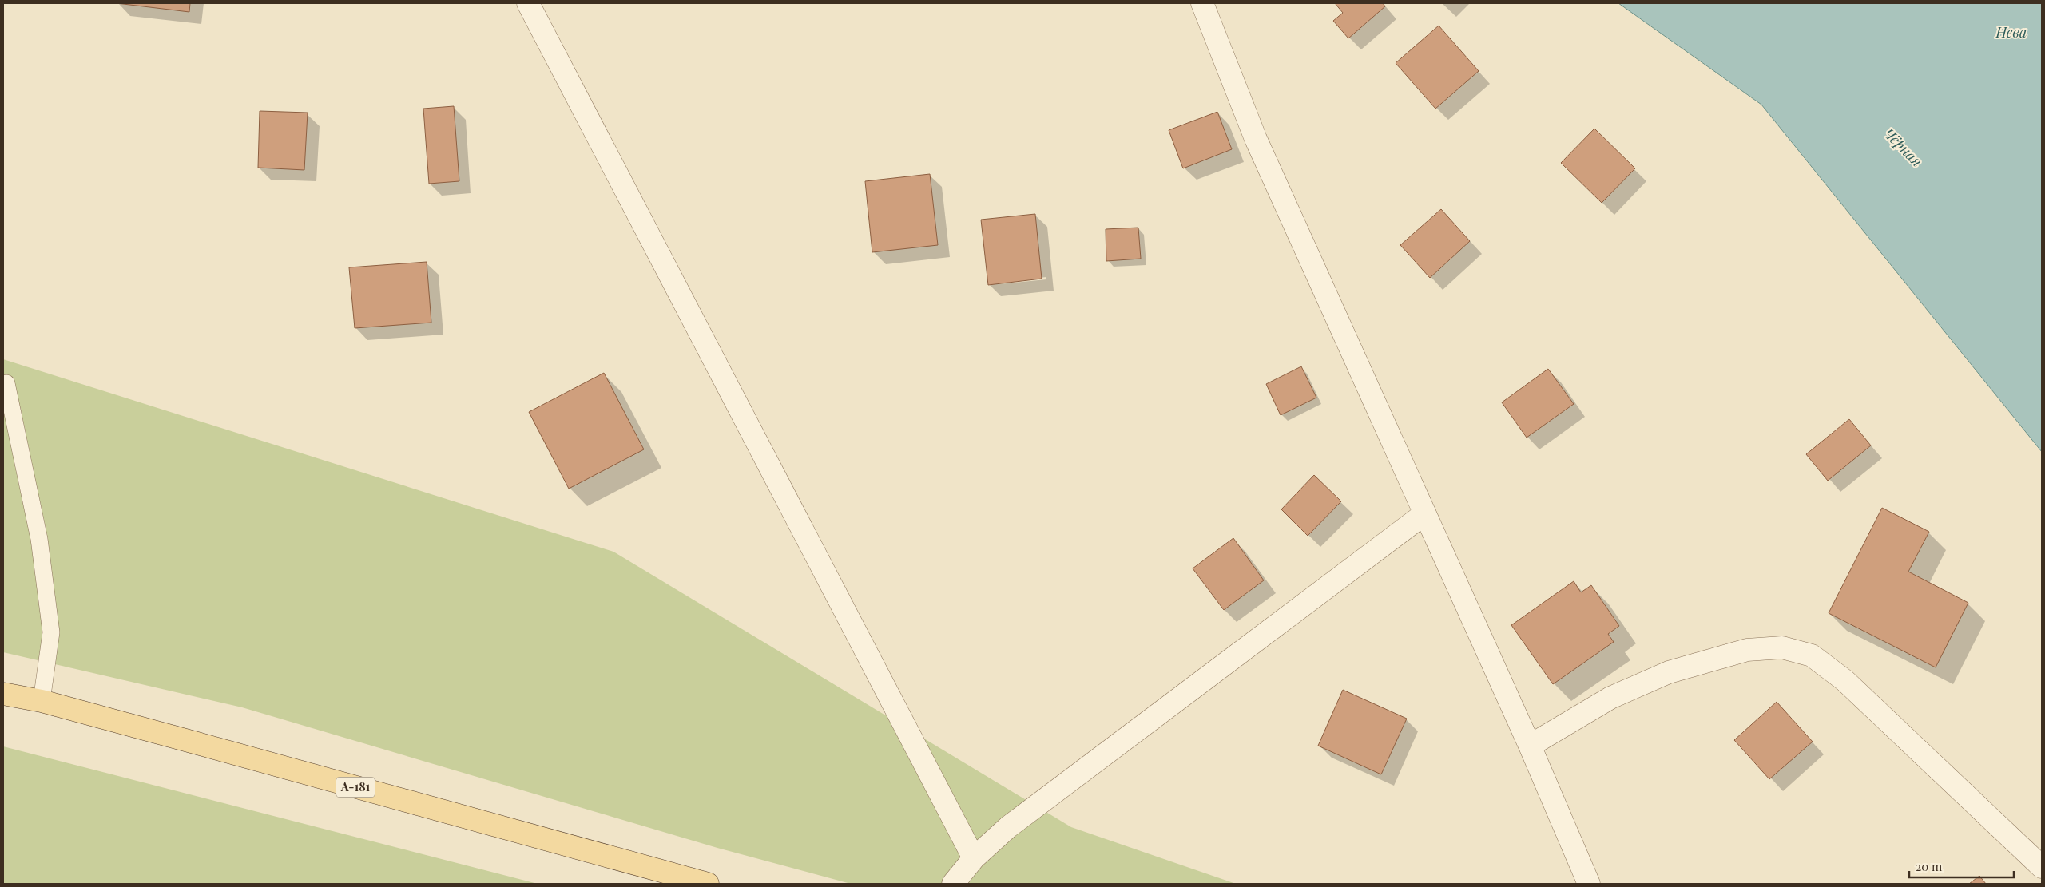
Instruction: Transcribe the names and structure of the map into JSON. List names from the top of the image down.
{
  "streets": {
    "main road": ["А-181"]
  },
  "water": ["Нева", "Чёрная"],
  "scale_bar": "20 m"
}
